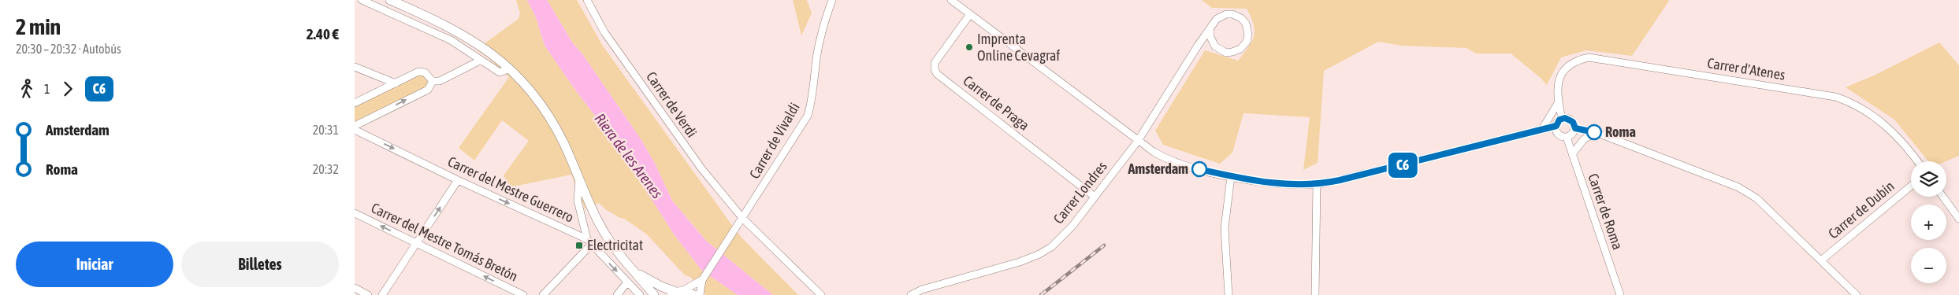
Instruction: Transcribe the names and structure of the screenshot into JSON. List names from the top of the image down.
{
  "streets": {
    "street": [
      "Carrer d'Atenes",
      "Carrer de Praga",
      "Carrer de Verdi",
      "Carrer de Vivaldi",
      "Carrer del Mestre Guerrero",
      "Carrer Londres",
      "Carrer de Dubín",
      "Carrer de Roma",
      "Carrer del Mestre Tomás Bretón"
    ]
  },
  "crossings": [
    ["Carrer de Praga", "Carrer Londres"],
    ["Carrer de Verdi", "Carrer de Vivaldi"]
  ],
  "one_way": ["Carrer del Mestre Guerrero", "Carrer del Mestre Tomás Bretón"],
  "water": ["Riera de les Arenes"],
  "places": {
    "other": ["Imprenta Online Cevagraf", "Roma", "Amsterdam"],
    "transit": ["Electricitat"]
  },
  "lines": ["bus line C6"],
  "page": {
    "heading": ["2 min", "20:30 – 20:32 · Autobús", "2.40 €"],
    "on_map": "C6",
    "legs": ["1", "C6"],
    "list": [
      {
        "name": "Amsterdam",
        "value": "20:31"
      },
      {
        "name": "Roma",
        "value": "20:32"
      }
    ],
    "map_buttons": ["+", "−"],
    "buttons": ["Iniciar", "Billetes"]
  }
}
